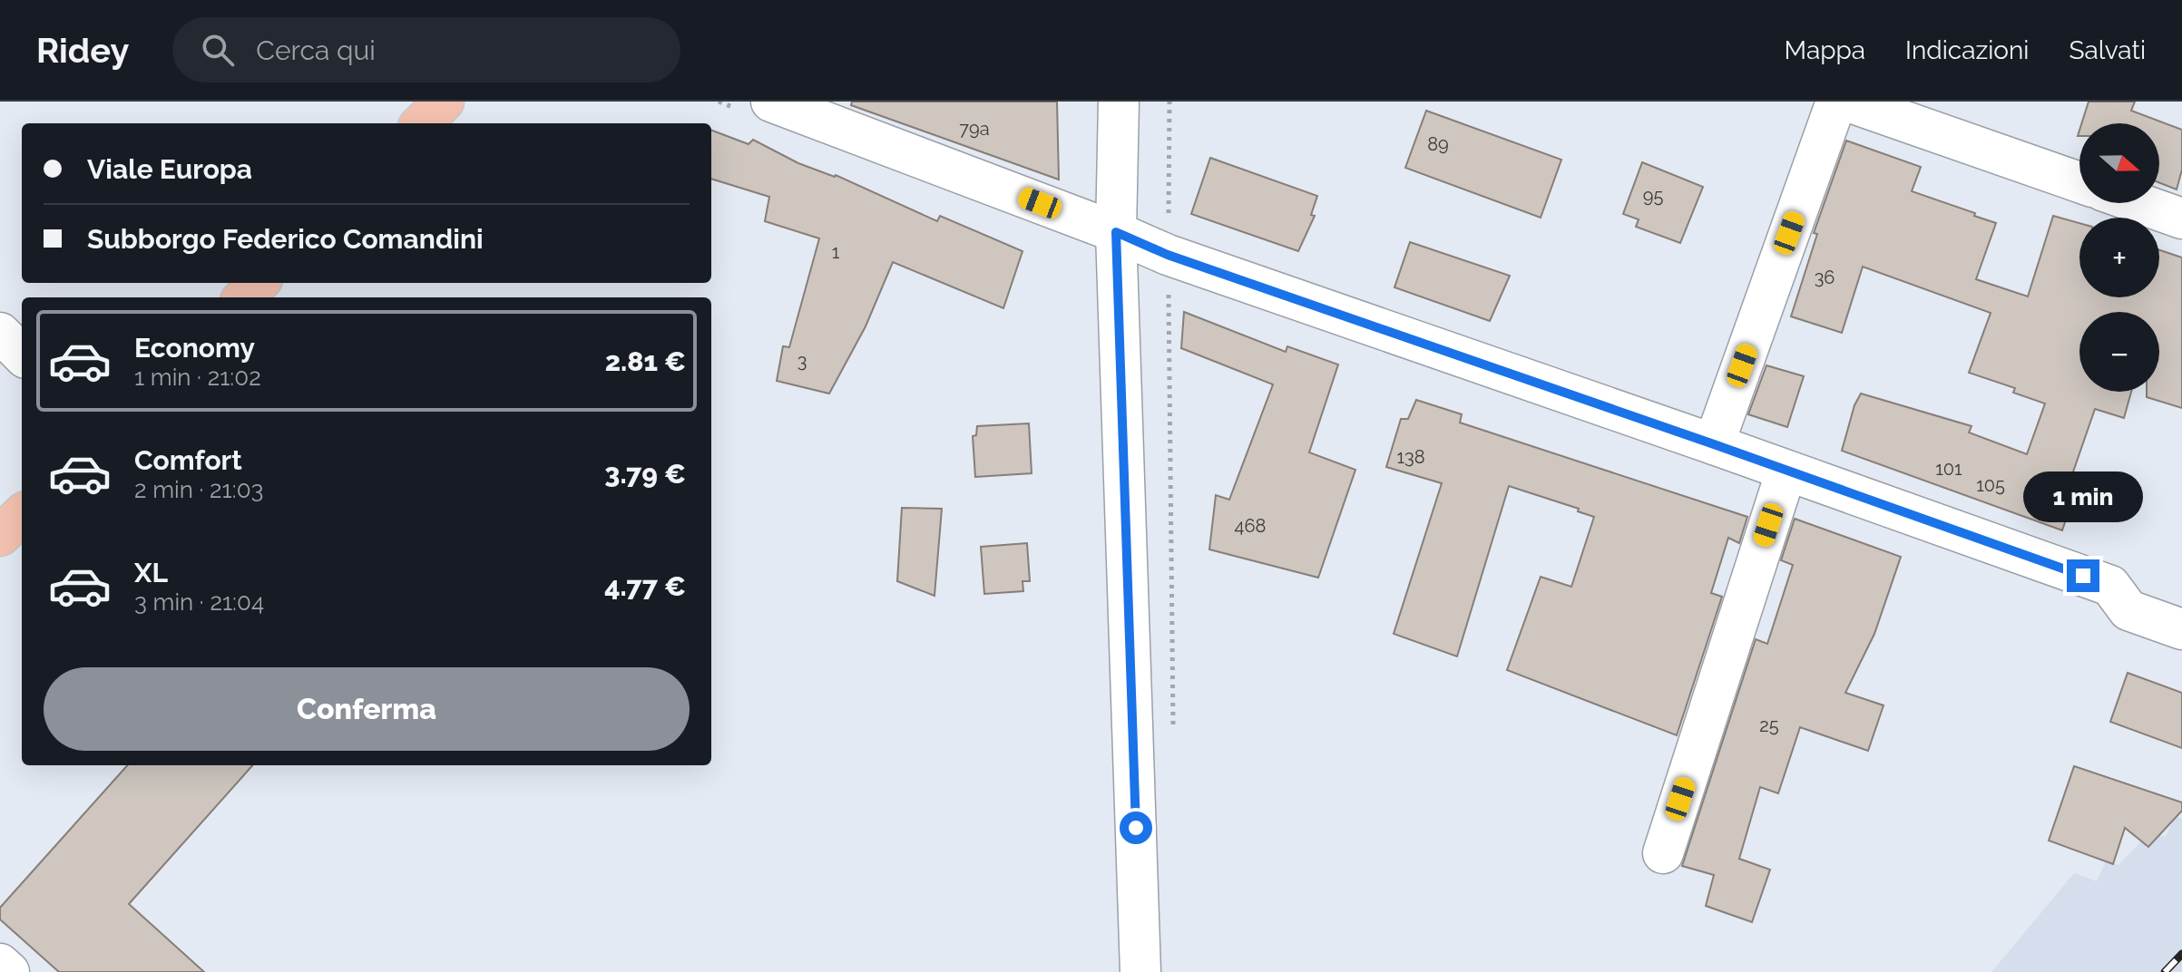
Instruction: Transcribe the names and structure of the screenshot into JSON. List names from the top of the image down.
{
  "house_numbers": [
    "79a",
    "89",
    "95",
    "1",
    "36",
    "3",
    "138",
    "101",
    "105",
    "468",
    "25"
  ],
  "north": "right",
  "page": {
    "header": "Ridey",
    "search": "Cerca qui",
    "nav": ["Mappa", "Indicazioni", "Salvati"],
    "map_buttons": ["+", "−"],
    "banner": ["Viale Europa", "Subborgo Federico Comandini"],
    "list": [
      {
        "name": "Economy",
        "note": "1 min · 21:02",
        "value": "2.81 €"
      },
      {
        "name": "Comfort",
        "note": "2 min · 21:03",
        "value": "3.79 €"
      },
      {
        "name": "XL",
        "note": "3 min · 21:04",
        "value": "4.77 €"
      }
    ],
    "bubble": "1 min",
    "buttons": "Conferma"
  }
}
